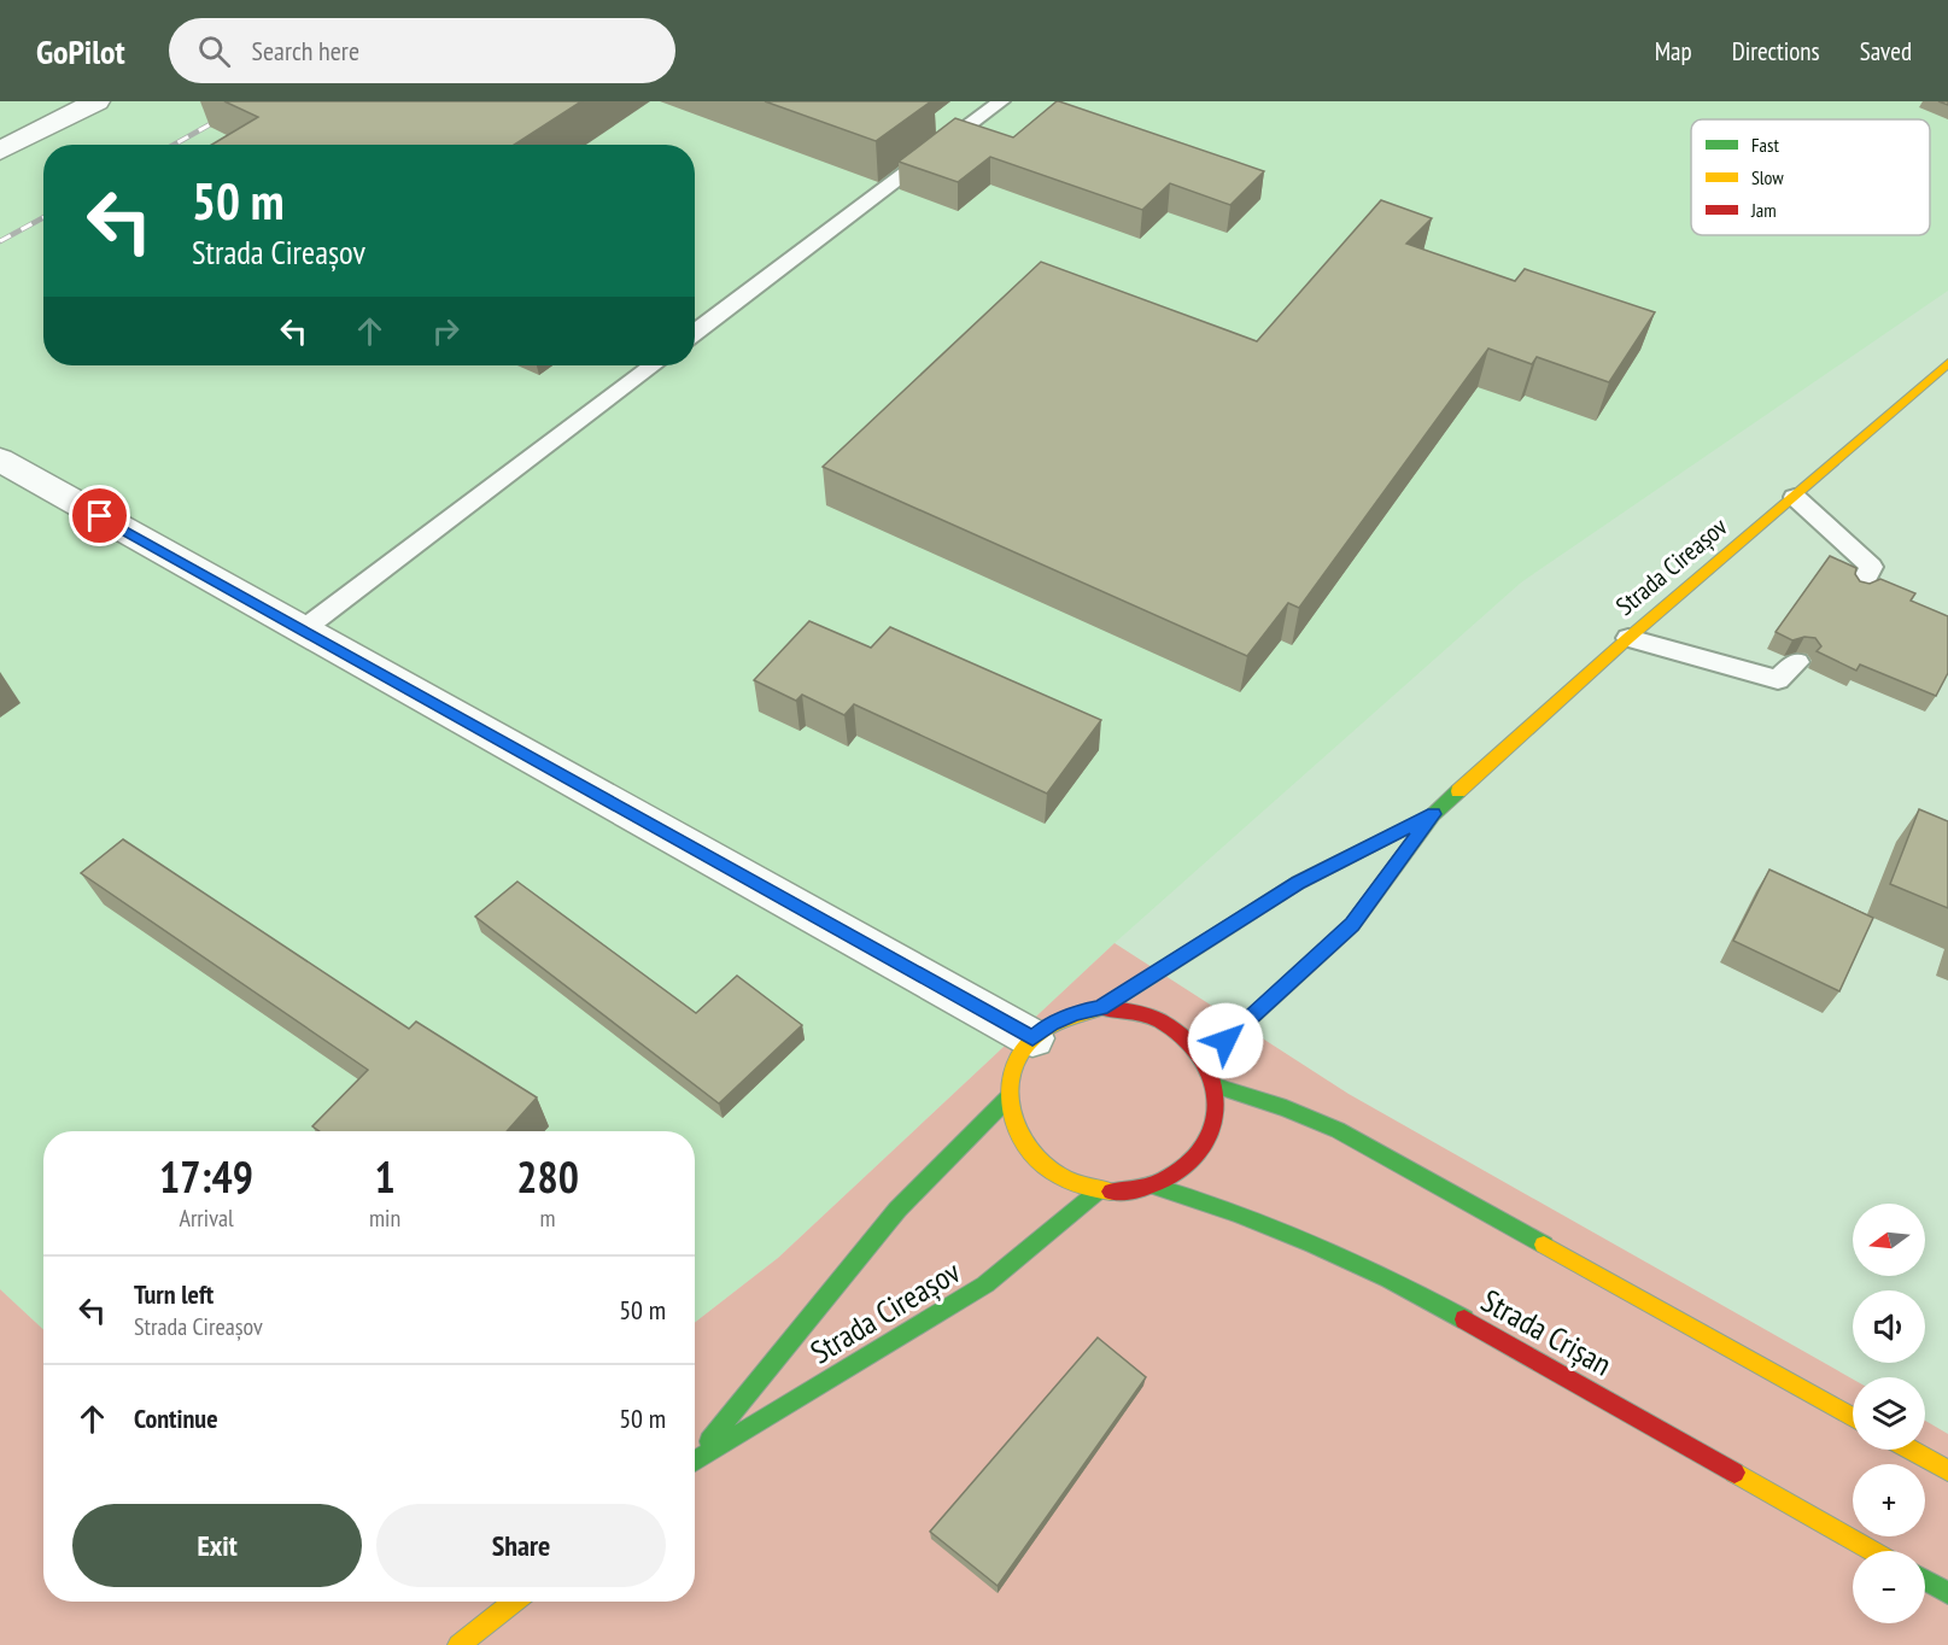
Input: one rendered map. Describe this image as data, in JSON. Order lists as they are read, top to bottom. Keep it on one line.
{"streets":{"main road":["Strada Cireașov","Strada Crișan"]},"crossings":[["Strada Cireașov","Strada Crișan"]],"legend":["Fast","Slow","Jam"],"north":"left","page":{"header":"GoPilot","search":"Search here","nav":["Map","Directions","Saved"],"turn":["50 m","Strada Cireașov"],"eta":["17:49","Arrival","1","min","280","m"],"map_buttons":["+","−"],"list":[{"name":"Turn left","note":"Strada Cireașov","value":"50 m"},{"name":"Continue","value":"50 m"}],"buttons":["Exit","Share"]}}
